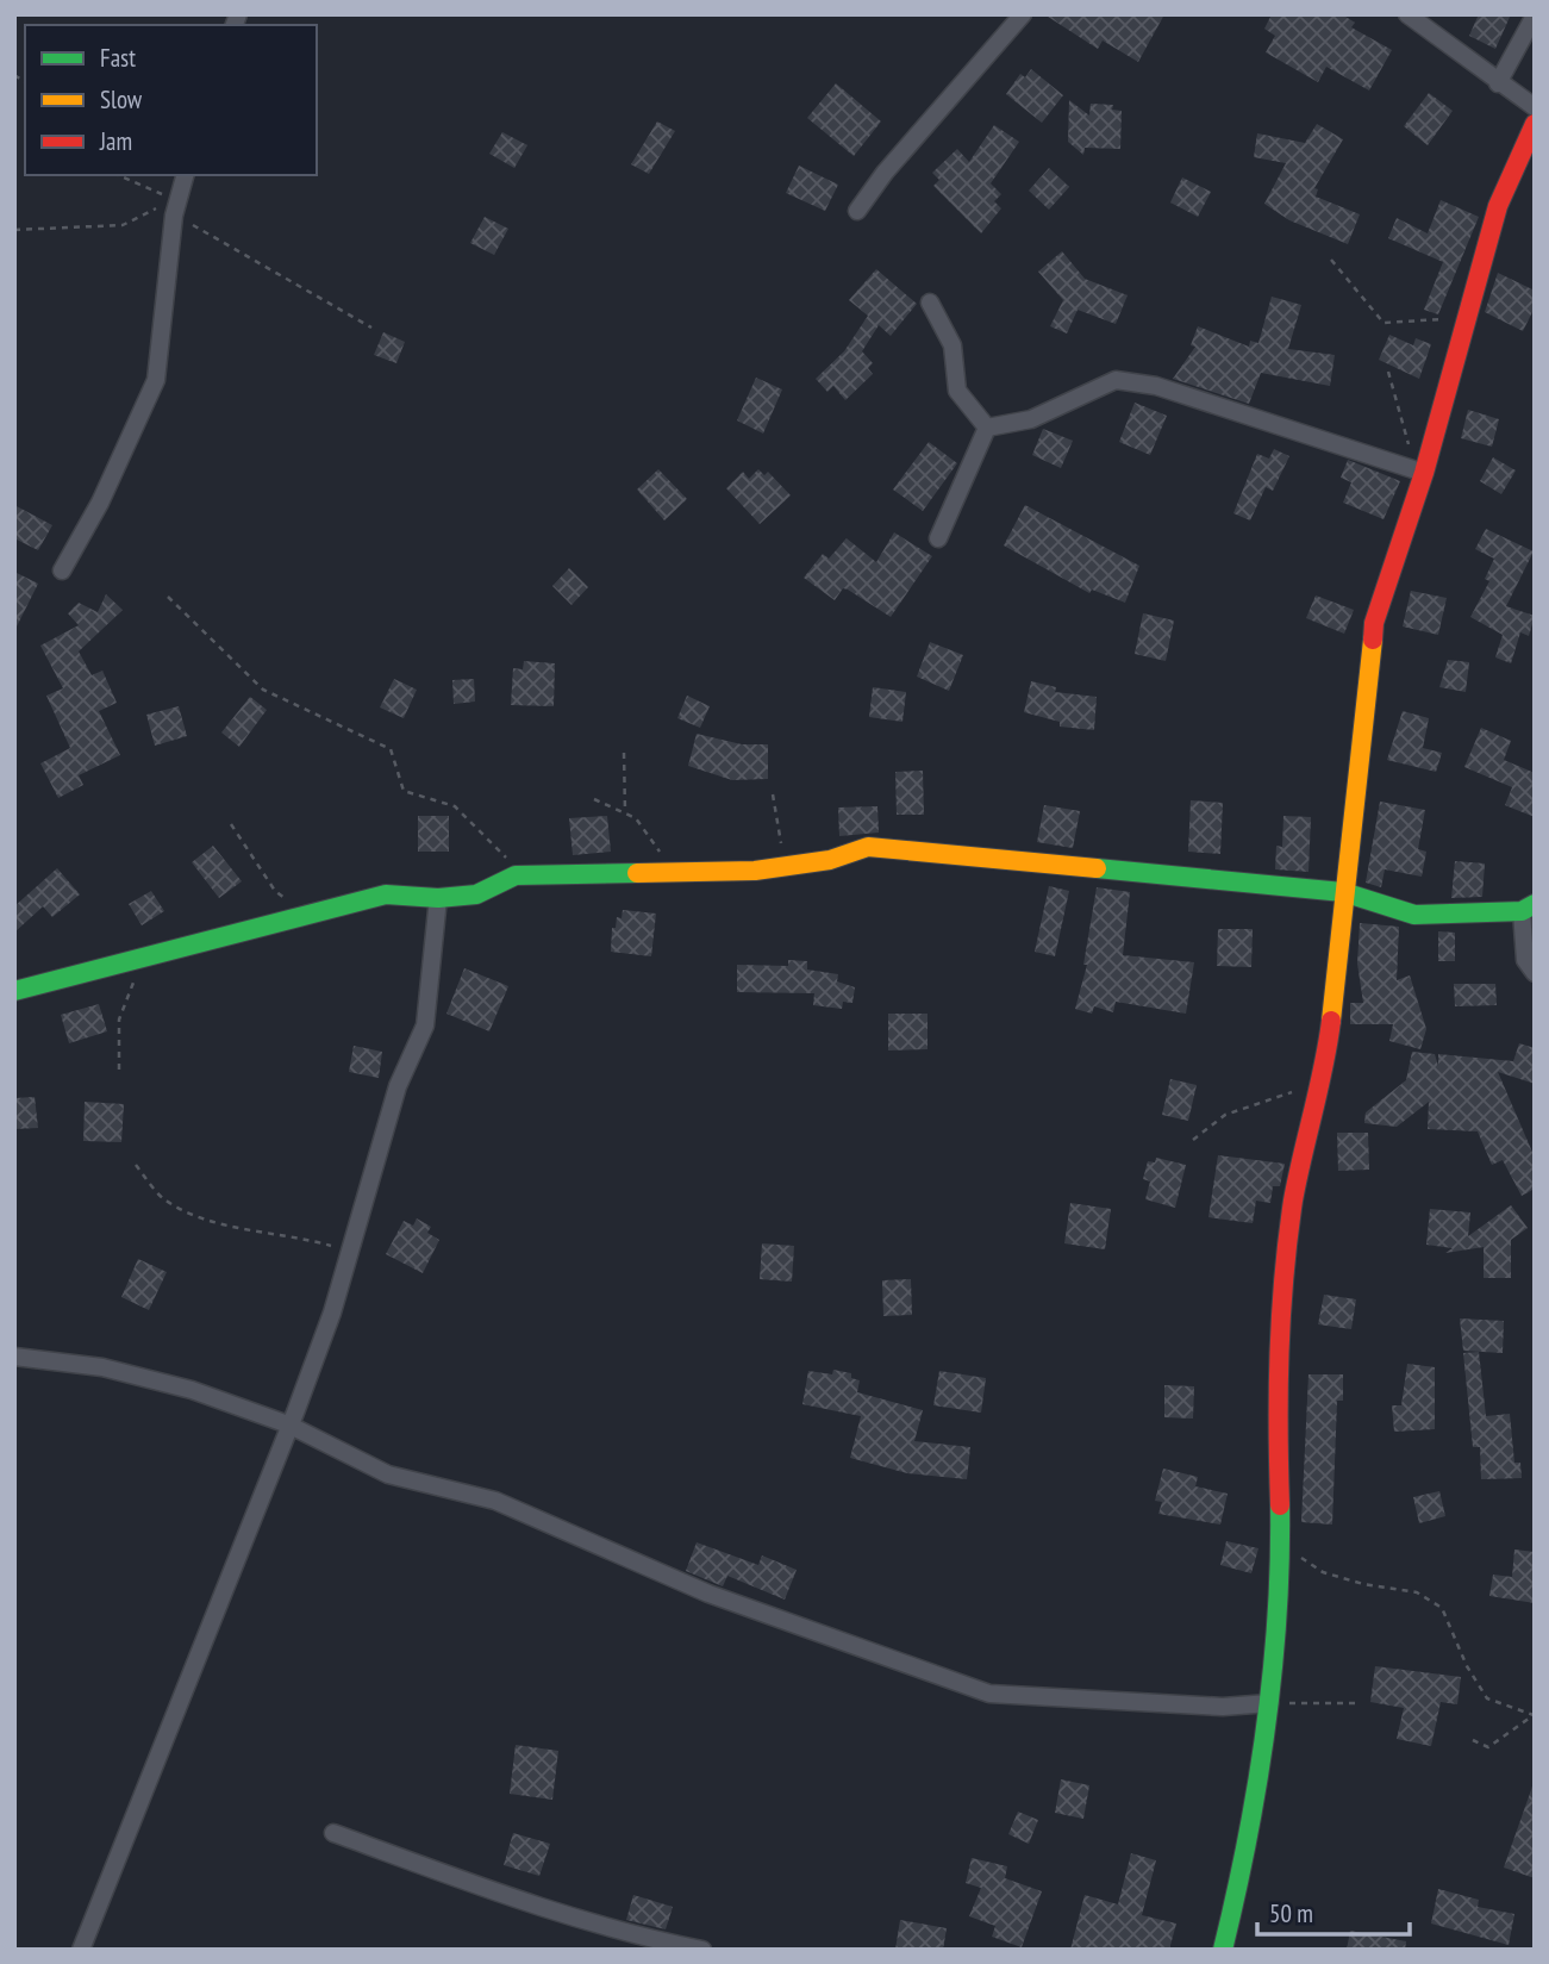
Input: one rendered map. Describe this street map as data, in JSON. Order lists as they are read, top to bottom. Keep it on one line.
{"legend":["Fast","Slow","Jam"],"scale_bar":"50 m"}
